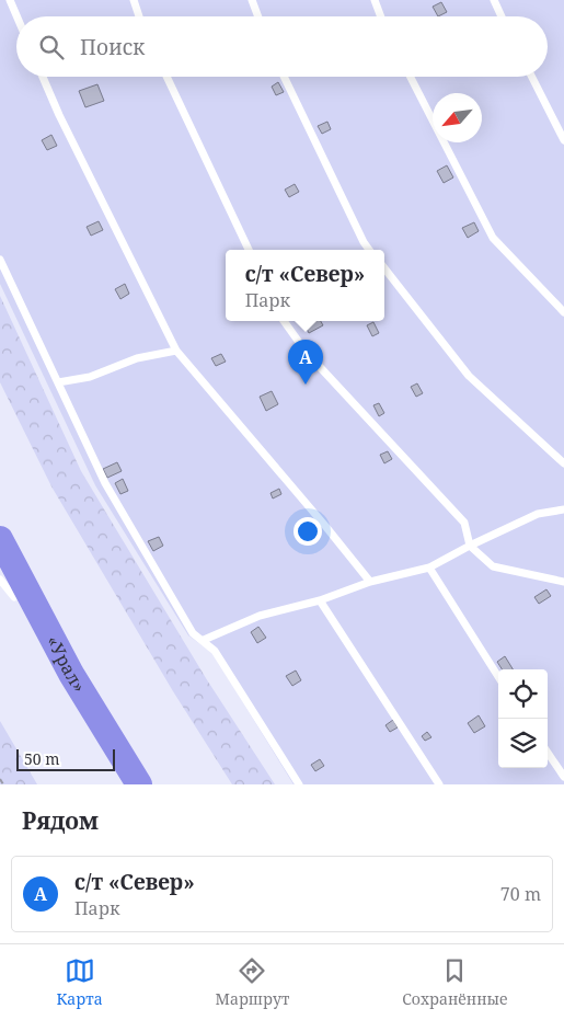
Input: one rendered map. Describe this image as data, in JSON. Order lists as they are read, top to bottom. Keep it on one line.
{"streets":{"highway":["«Урал»"]},"scale_bar":"50 m","north":"bottom left","page":{"search":"Поиск","popup":["с/т «Север»","Парк"],"pins":"A","scale":"50 m","heading":"Рядом","list":[{"mark":"A","name":"с/т «Север»","note":"Парк","value":"70 m"}],"nav":["Карта","Маршрут","Сохранённые"]}}
